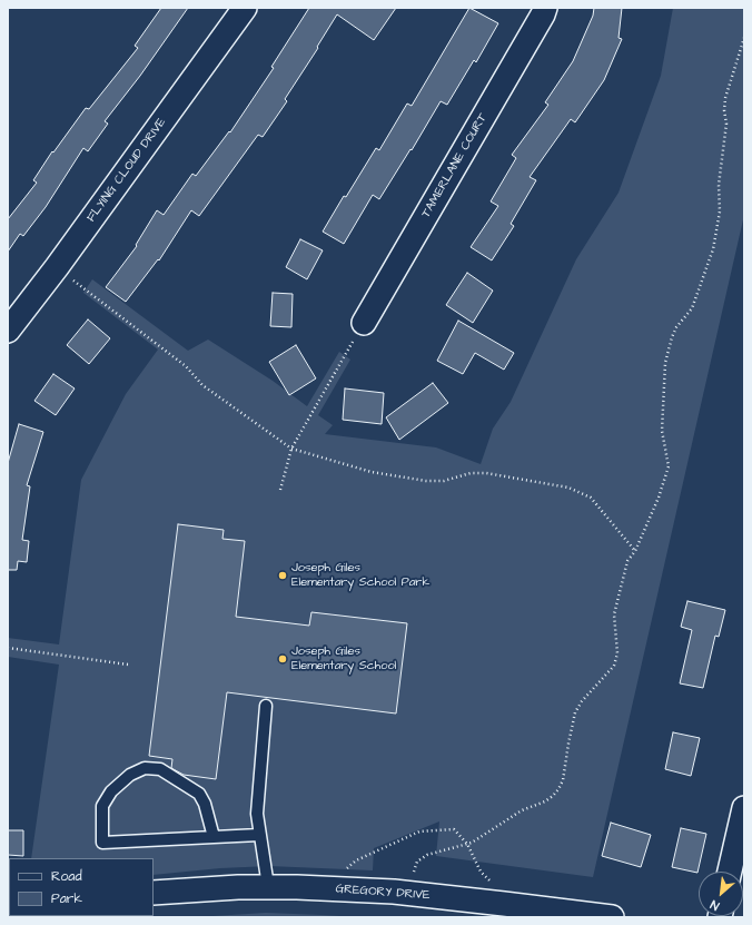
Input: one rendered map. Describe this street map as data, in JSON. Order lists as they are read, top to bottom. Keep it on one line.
{"streets":{"street":["TAMERLANE COURT","FLYING CLOUD DRIVE","GREGORY DRIVE"]},"places":["Joseph Giles Elementary School Park","Joseph Giles Elementary School"],"legend":["Road","Park"],"north":"bottom left"}
